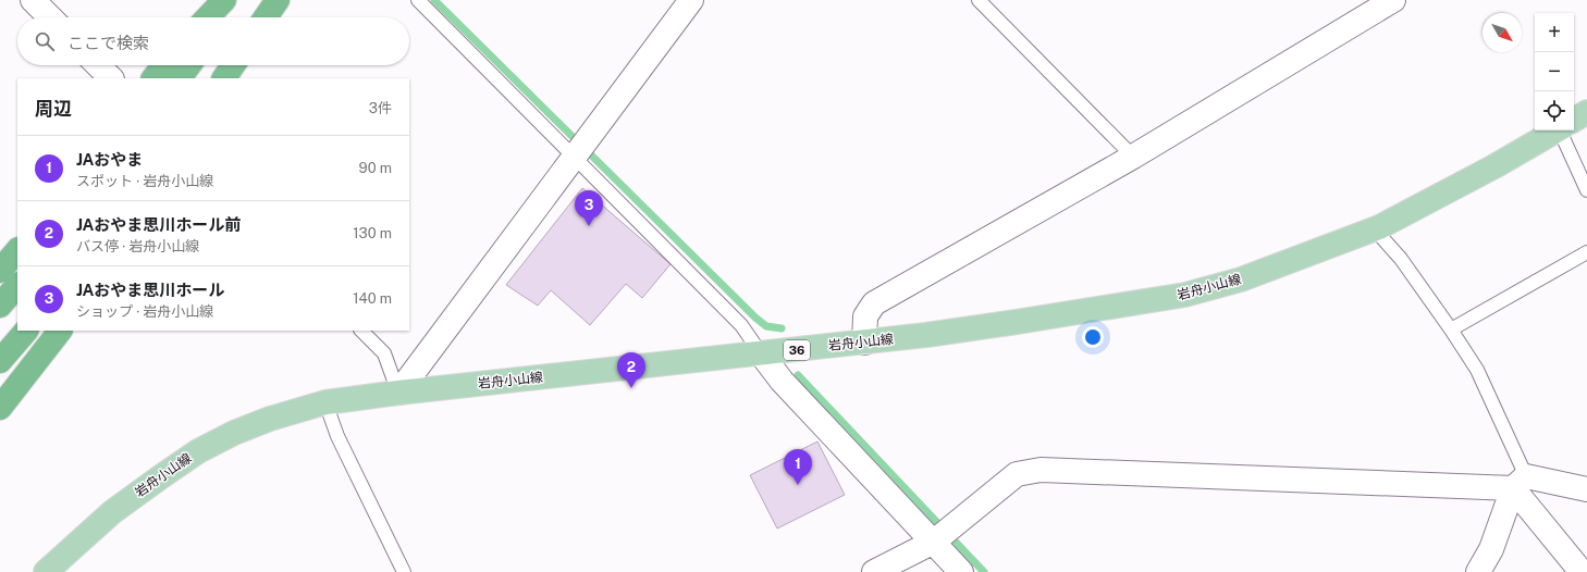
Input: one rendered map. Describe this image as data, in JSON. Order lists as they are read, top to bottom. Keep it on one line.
{"streets":{"main road":["岩舟小山線","36"]},"north":"bottom right","page":{"map_buttons":["+","−"],"search":"ここで検索","heading":["周辺","3件"],"list":[{"mark":"1","name":"JAおやま","note":"スポット · 岩舟小山線","value":"90 m"},{"mark":"2","name":"JAおやま思川ホール前","note":"バス停 · 岩舟小山線","value":"130 m"},{"mark":"3","name":"JAおやま思川ホール","note":"ショップ · 岩舟小山線","value":"140 m"}],"pins":["3","2","1"]}}
